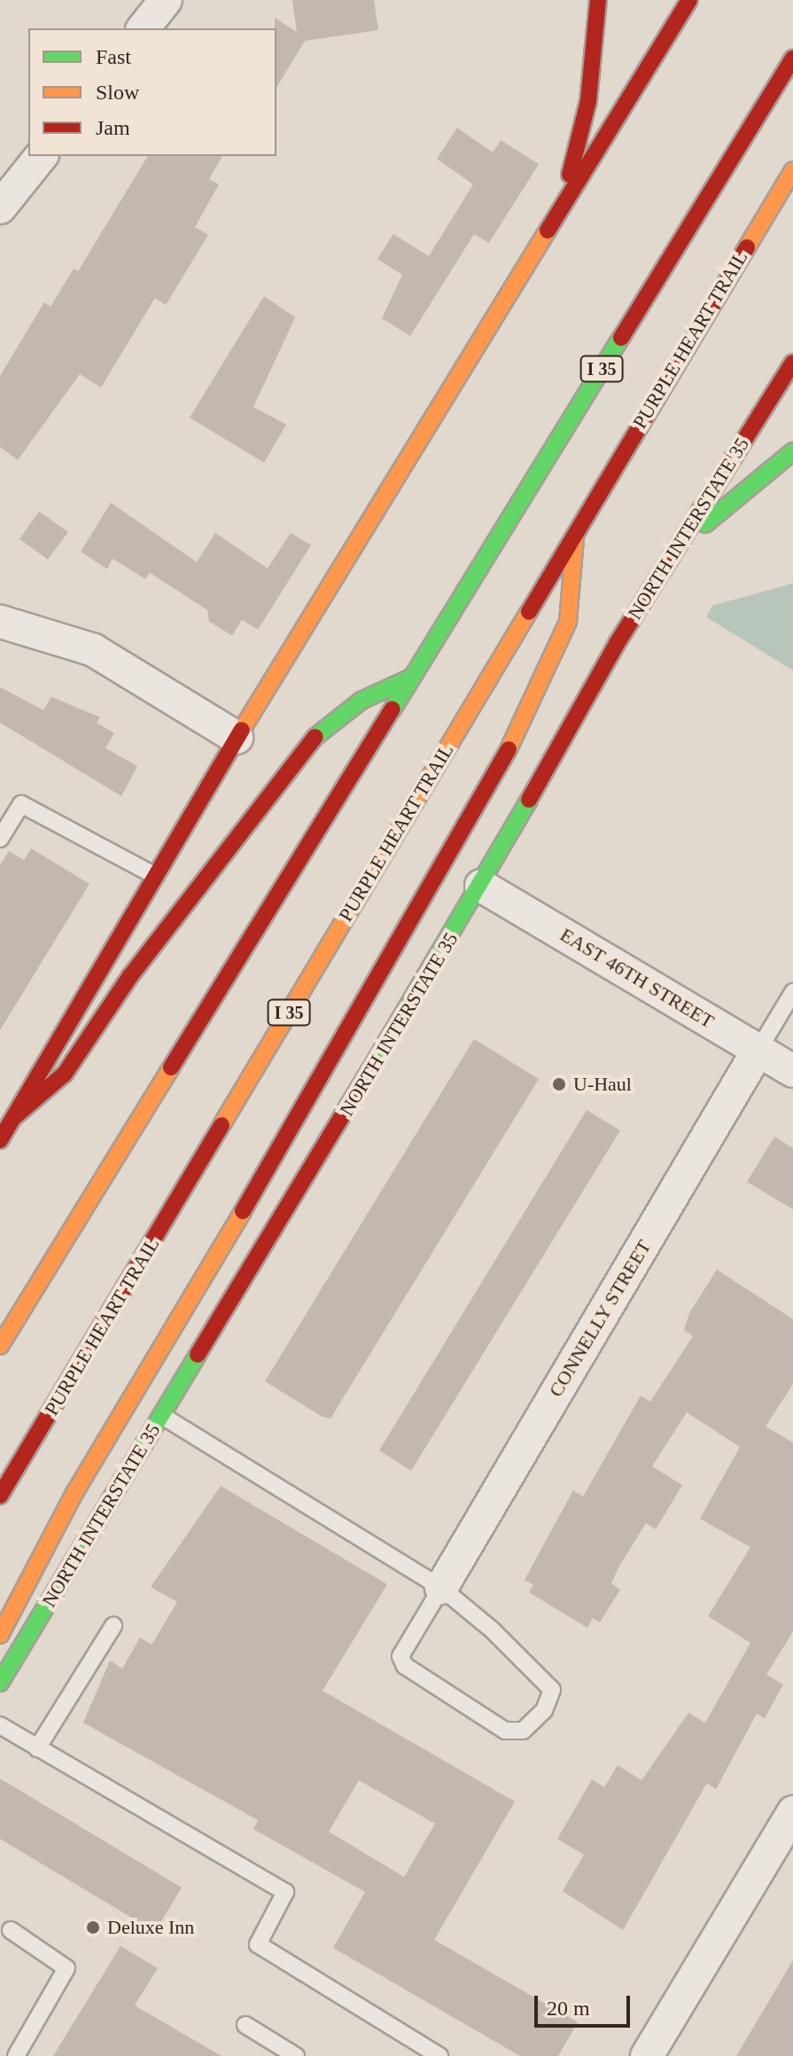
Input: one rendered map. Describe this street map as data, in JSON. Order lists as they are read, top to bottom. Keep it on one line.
{"streets":{"main road":["PURPLE HEART TRAIL","I 35","NORTH INTERSTATE 35"],"street":["EAST 46TH STREET","CONNELLY STREET"]},"crossings":[["NORTH INTERSTATE 35","EAST 46TH STREET"],["EAST 46TH STREET","CONNELLY STREET"]],"places":["U-Haul","Deluxe Inn"],"legend":["Fast","Slow","Jam"],"scale_bar":"20 m"}
